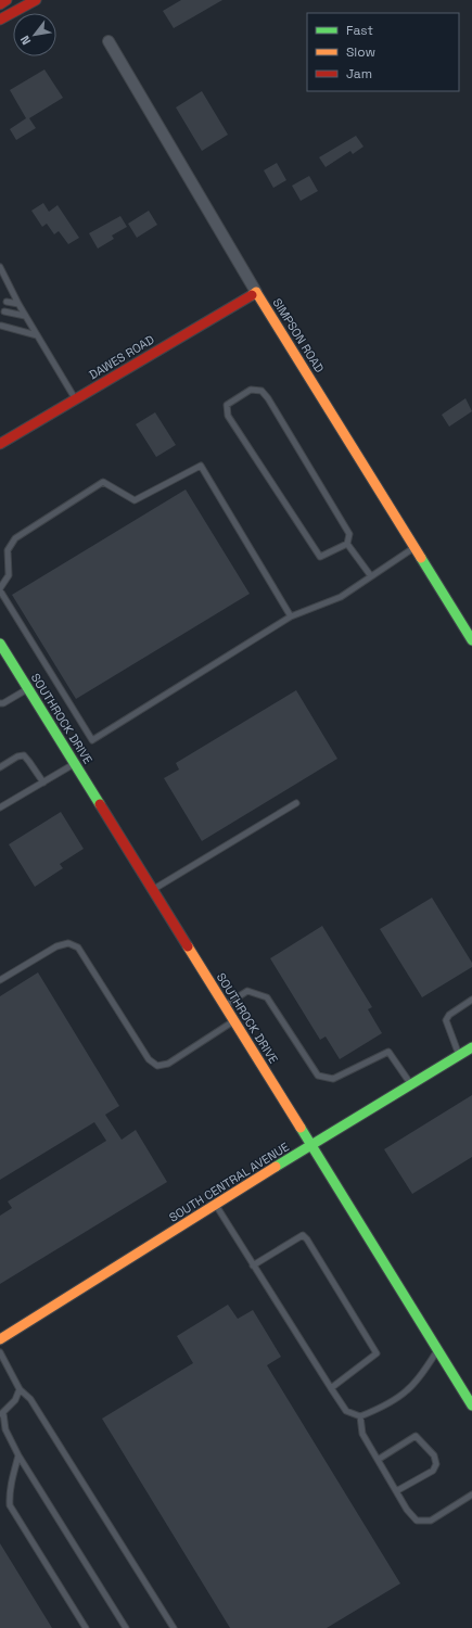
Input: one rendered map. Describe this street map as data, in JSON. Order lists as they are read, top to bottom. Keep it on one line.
{"streets":{"street":["SIMPSON ROAD","DAWES ROAD","SOUTHROCK DRIVE","SOUTH CENTRAL AVENUE"]},"crossings":[["SIMPSON ROAD","DAWES ROAD"],["SOUTHROCK DRIVE","SOUTH CENTRAL AVENUE"]],"legend":["Fast","Slow","Jam"],"north":"bottom left"}
